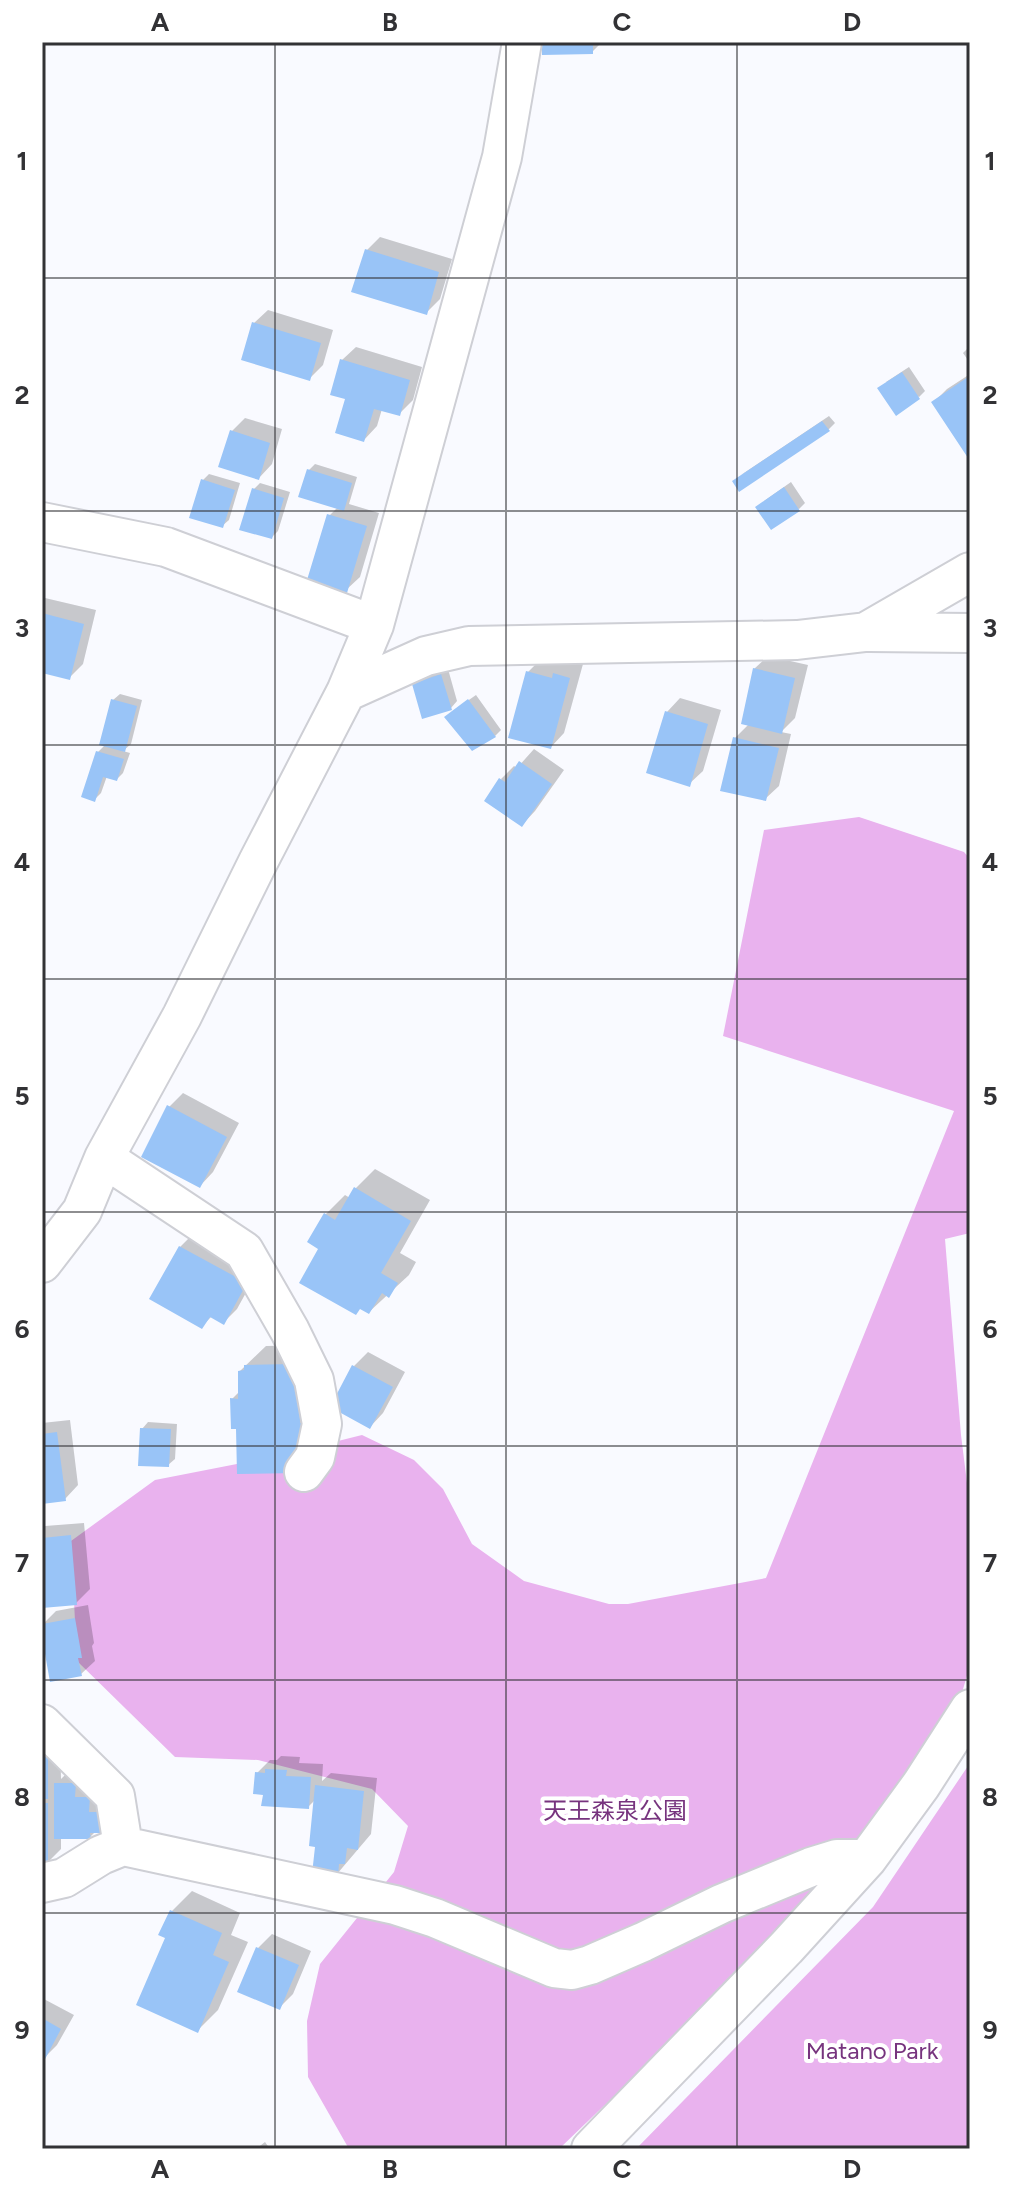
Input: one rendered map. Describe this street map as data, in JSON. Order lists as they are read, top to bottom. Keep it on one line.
{"parks":["天王森泉公園","Matano Park"],"grid":{"columns":["A","B","C","D"],"rows":["1","2","3","4","5","6","7","8","9"]}}
